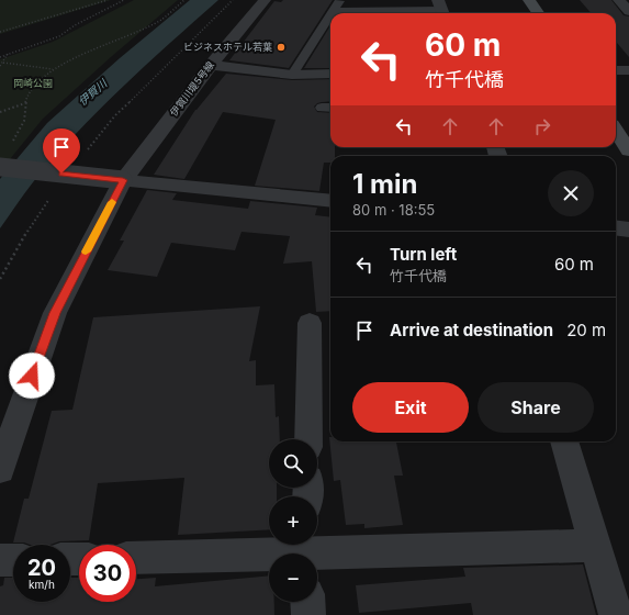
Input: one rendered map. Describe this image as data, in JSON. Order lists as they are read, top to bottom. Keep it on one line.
{"streets":{"street":["伊賀川堤5号線"]},"water":["伊賀川"],"parks":["岡崎公園"],"places":["ビジネスホテル若葉"],"page":{"turn":["60 m","竹千代橋"],"heading":["1 min","80 m · 18:55"],"list":[{"name":"Turn left","note":"竹千代橋","value":"60 m"},{"name":"Arrive at destination","value":"20 m"}],"buttons":["Exit","Share"],"map_buttons":["+","−"],"speed":"20 km/h","limit":"30"}}
